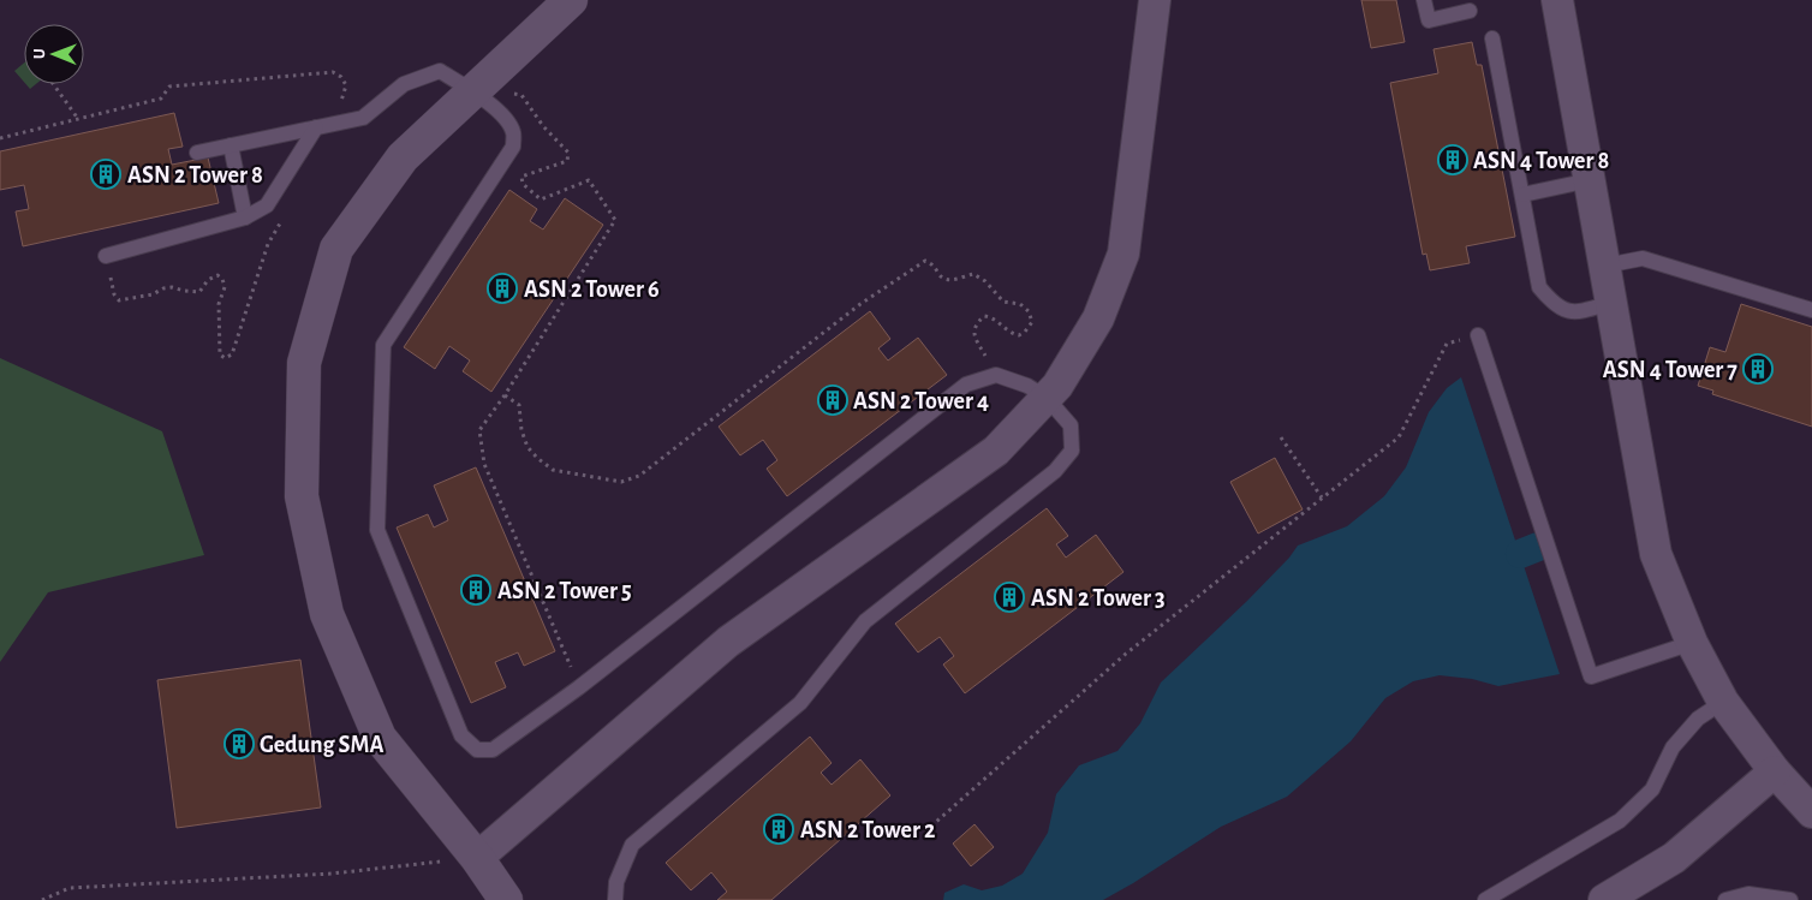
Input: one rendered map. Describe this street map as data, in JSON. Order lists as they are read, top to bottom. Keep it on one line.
{"places":{"building":["ASN 4 Tower 8","ASN 2 Tower 8","ASN 2 Tower 6","ASN 4 Tower 7","ASN 2 Tower 4","ASN 2 Tower 5","ASN 2 Tower 3","Gedung SMA","ASN 2 Tower 2"]},"north":"left"}
